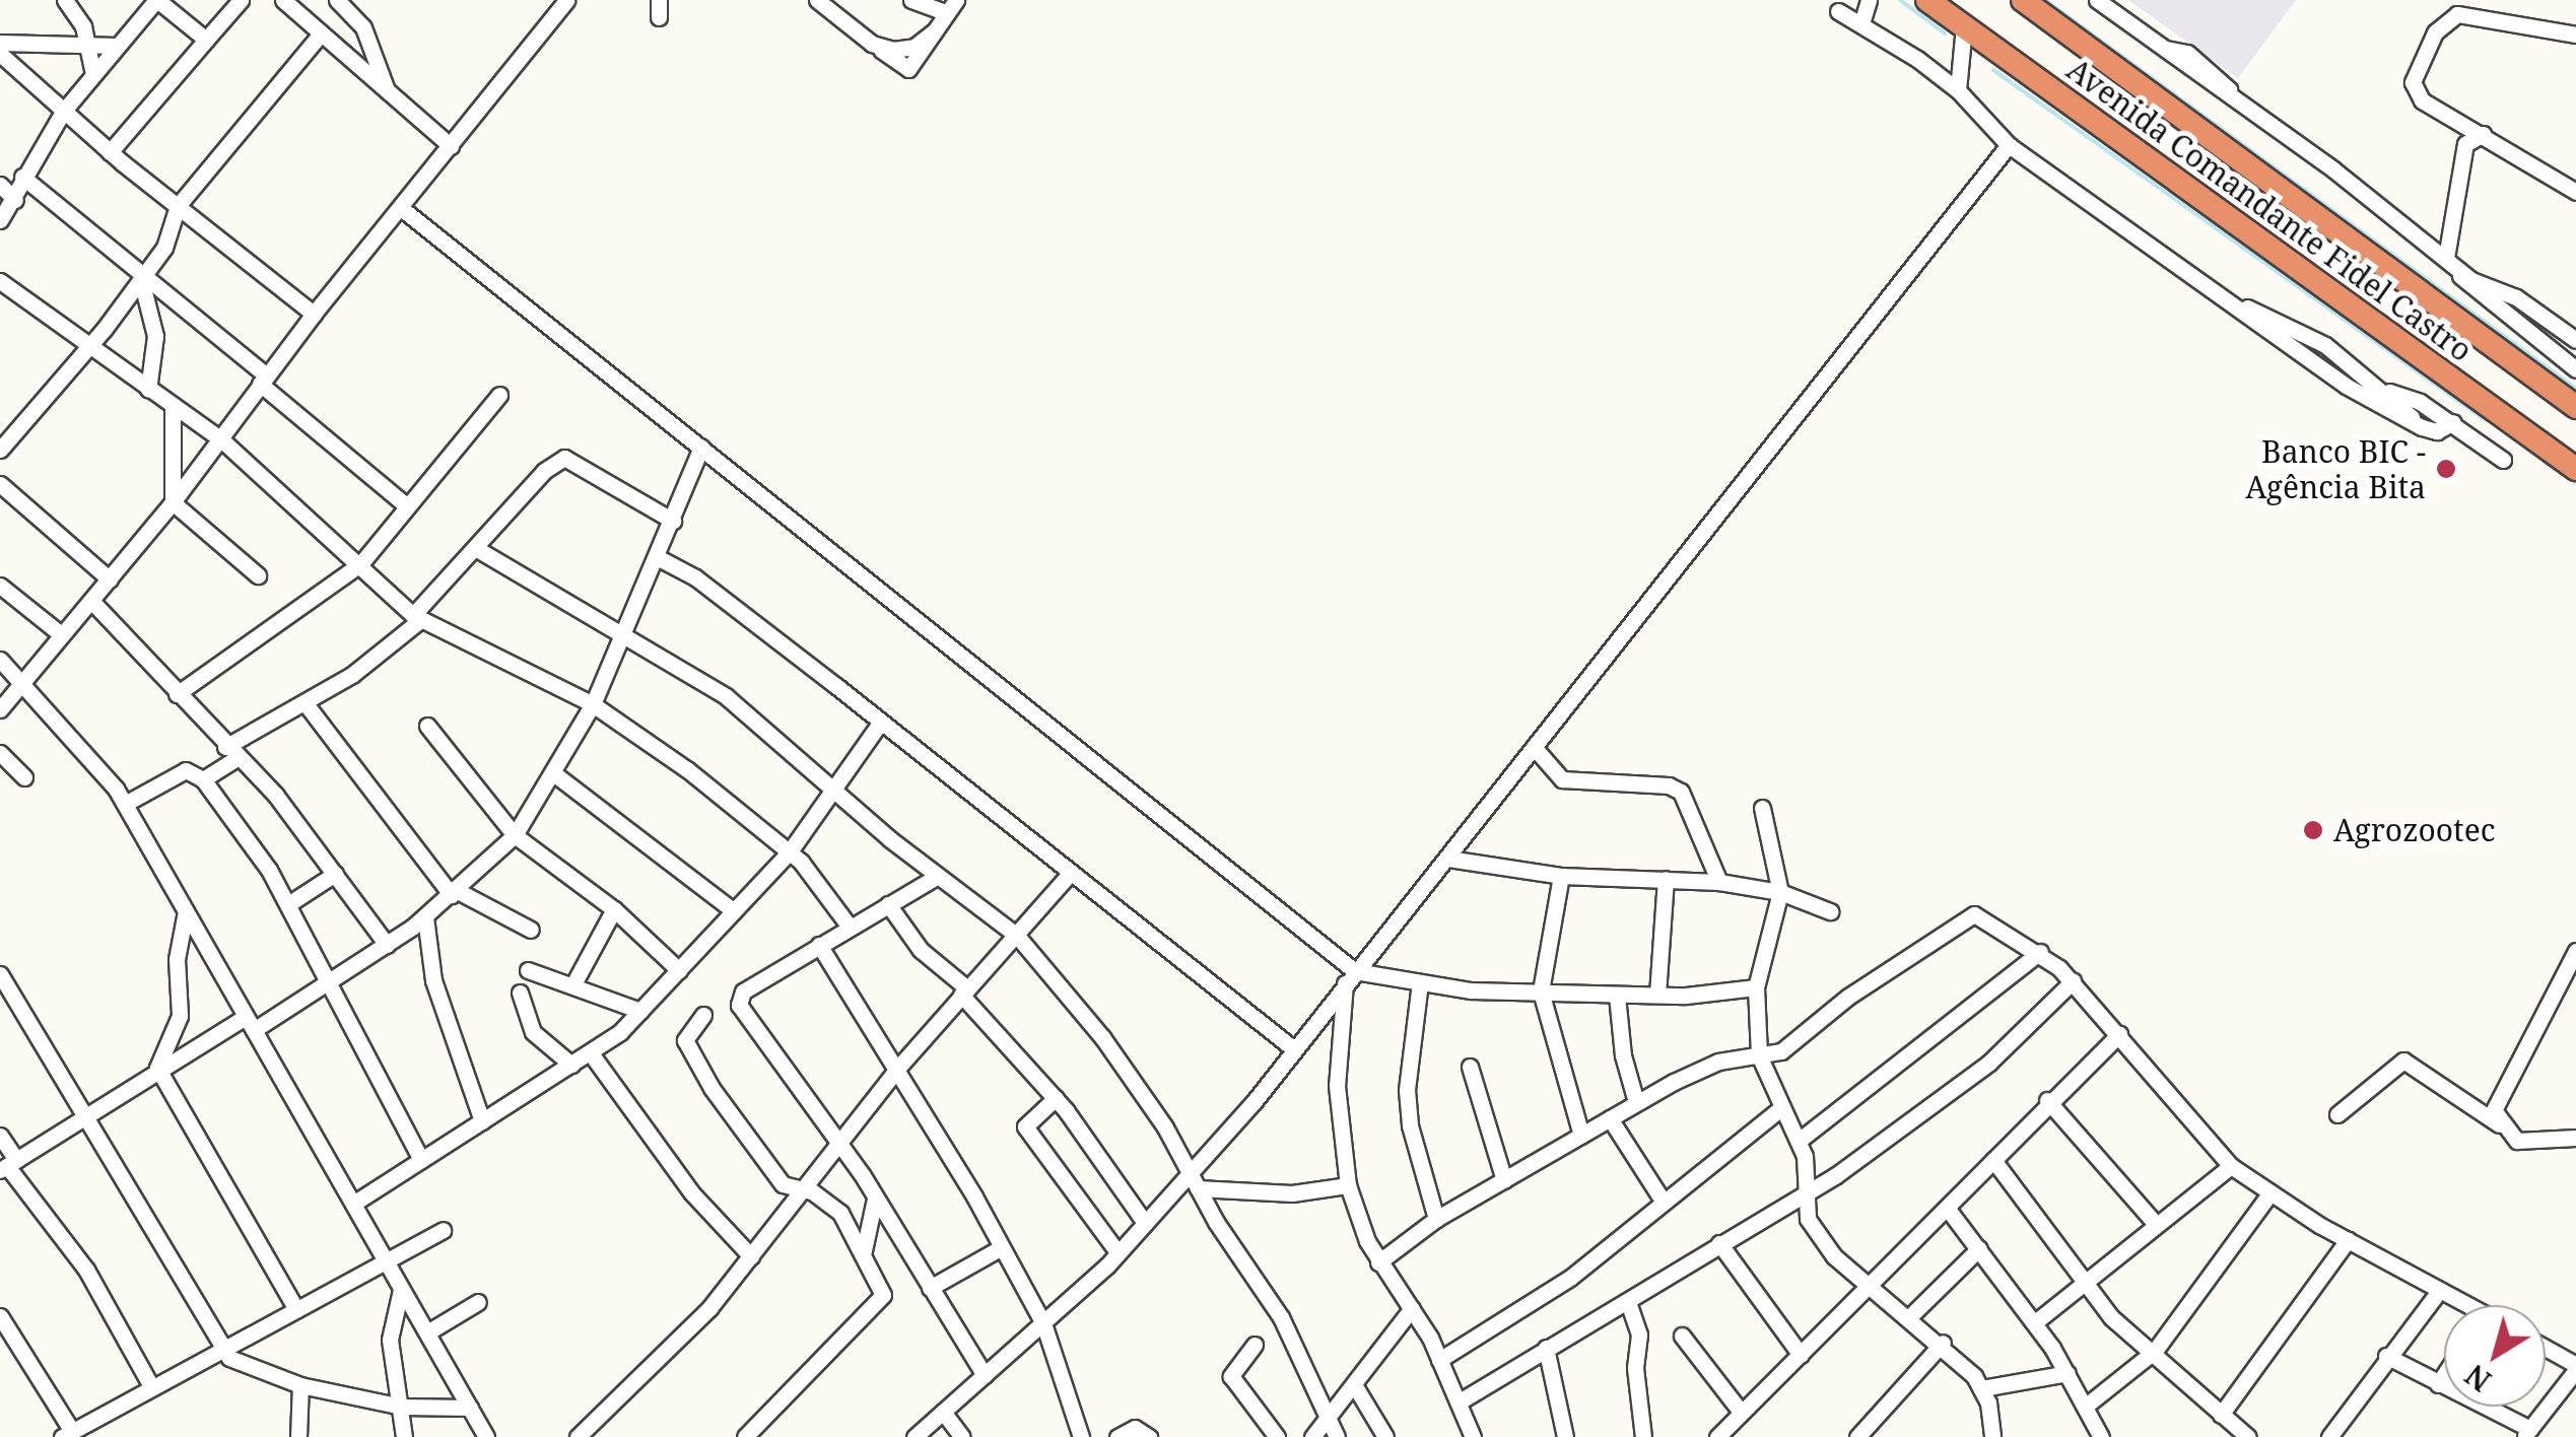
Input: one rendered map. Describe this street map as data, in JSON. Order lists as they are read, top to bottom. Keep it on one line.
{"streets":{"highway":["Avenida Comandante Fidel Castro"]},"places":["Banco BIC - Agência Bita","Agrozootec"],"north":"bottom left"}
